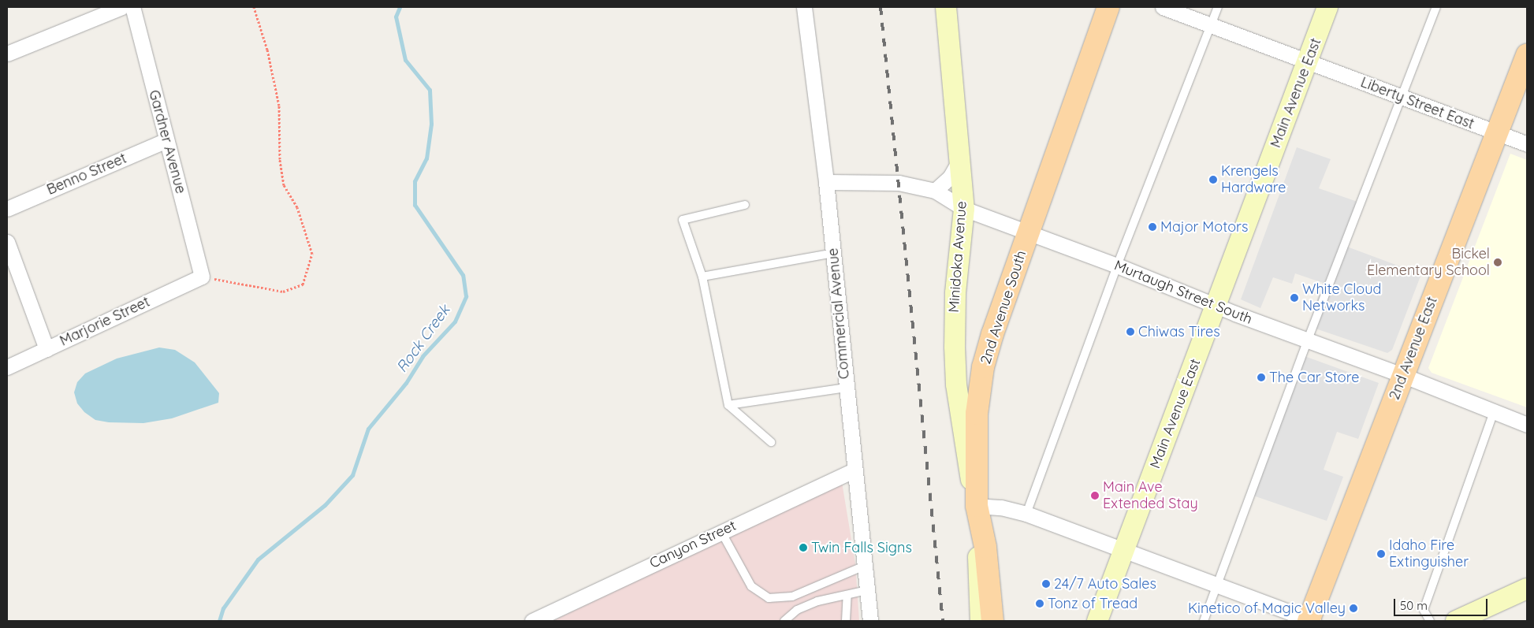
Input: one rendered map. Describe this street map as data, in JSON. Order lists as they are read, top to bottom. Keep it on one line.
{"streets":{"main road":["2nd Avenue South","2nd Avenue East"],"street":["Main Avenue East","Liberty Street East","Gardner Avenue","Benno Street","Minidoka Avenue","Murtaugh Street South","Commercial Avenue","Marjorie Street","Canyon Street"]},"crossings":[["Main Avenue East","Liberty Street East"],["Main Avenue East","Murtaugh Street South"],["Liberty Street East","2nd Avenue East"],["Gardner Avenue","Benno Street"],["Gardner Avenue","Marjorie Street"],["Minidoka Avenue","Murtaugh Street South"],["Minidoka Avenue","2nd Avenue South"],["Murtaugh Street South","2nd Avenue South"],["Murtaugh Street South","2nd Avenue East"],["Commercial Avenue","Canyon Street"]],"water":["Rock Creek"],"places":["Krengels Hardware","Major Motors","Bickel Elementary School","White Cloud Networks","Chiwas Tires","The Car Store","Main Ave Extended Stay","Twin Falls Signs","Idaho Fire Extinguisher","24/7 Auto Sales","Tonz of Tread","Kinetico of Magic Valley"],"scale_bar":"50 m"}
